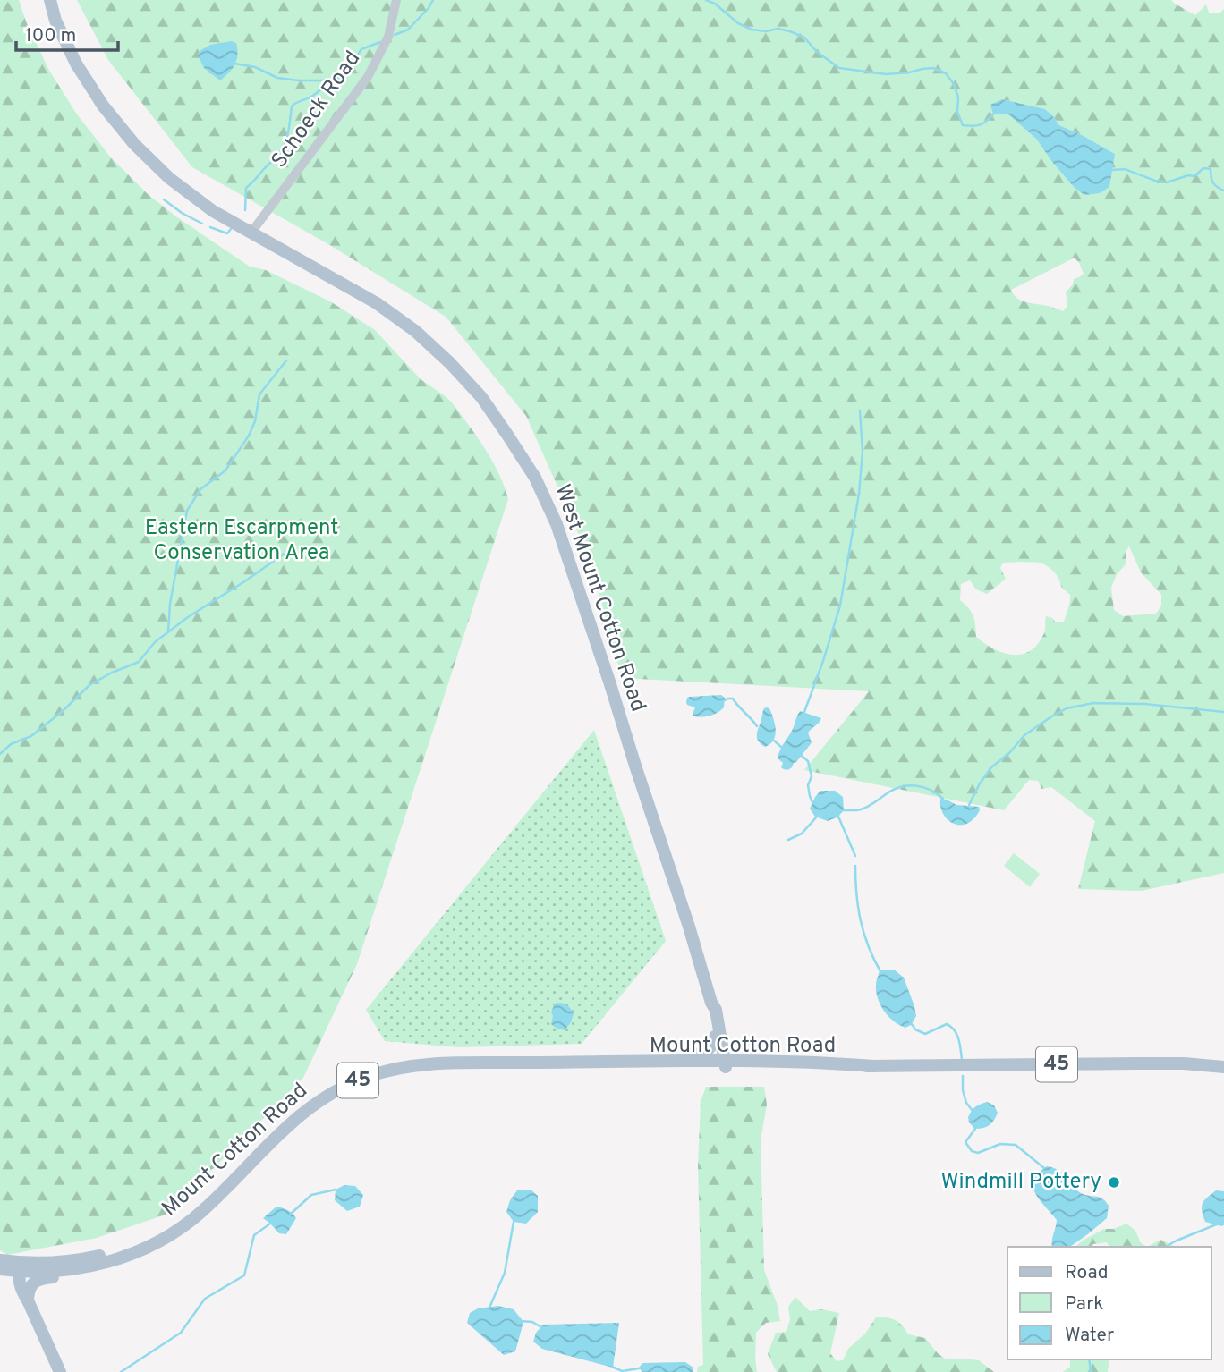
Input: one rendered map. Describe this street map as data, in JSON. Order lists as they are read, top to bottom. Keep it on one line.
{"streets":{"main road":["West Mount Cotton Road","Mount Cotton Road","45"],"street":["Schoeck Road"]},"crossings":[["Schoeck Road","West Mount Cotton Road"]],"parks":["Eastern Escarpment Conservation Area"],"places":["Windmill Pottery"],"legend":["Road","Park","Water"],"scale_bar":"100 m"}
